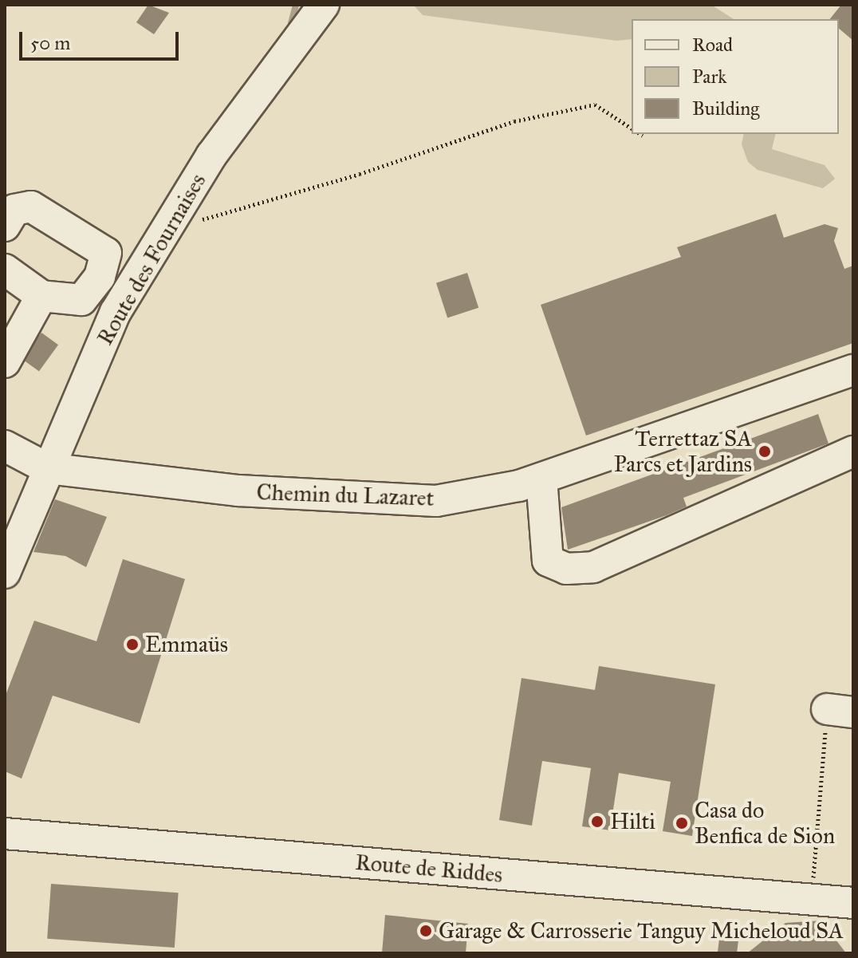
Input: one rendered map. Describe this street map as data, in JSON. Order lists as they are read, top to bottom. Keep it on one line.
{"streets":{"street":["Route des Fournaises","Chemin du Lazaret","Route de Riddes"]},"crossings":[["Route des Fournaises","Chemin du Lazaret"]],"places":["Terrettaz SA Parcs et Jardins","Emmaüs","Hilti","Casa do Benfica de Sion","Garage & Carrosserie Tanguy Micheloud SA"],"legend":["Road","Park","Building"],"scale_bar":"50 m"}
